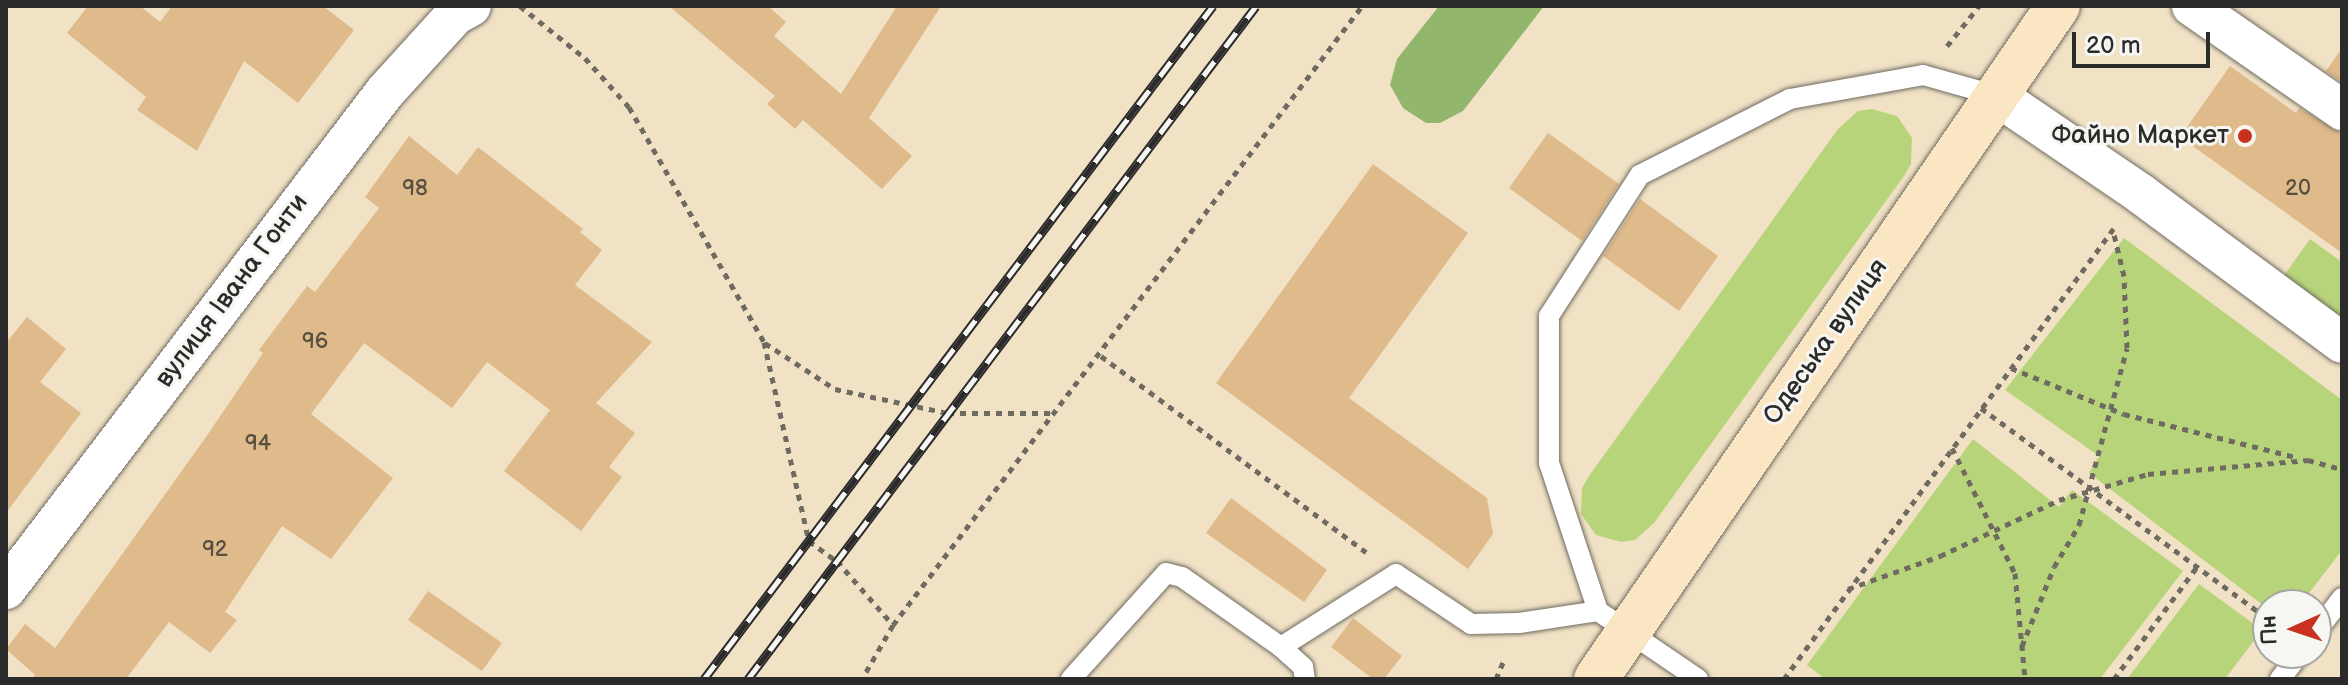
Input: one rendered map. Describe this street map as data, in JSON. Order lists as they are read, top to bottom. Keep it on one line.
{"streets":{"main road":["Одеська вулиця"],"street":["вулиця Івана Гонти"]},"places":["Файно Маркет"],"house_numbers":["98","20","96","94","92"],"scale_bar":"20 m","north":"left"}
